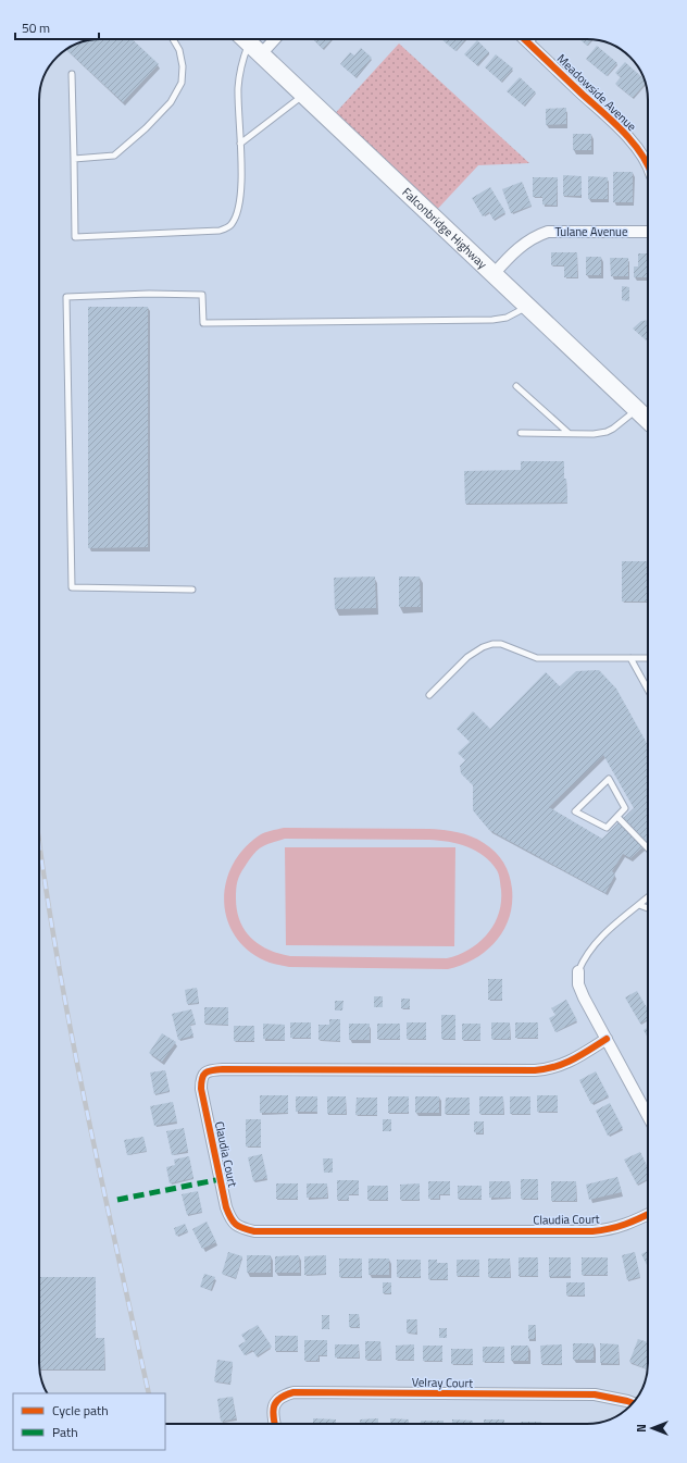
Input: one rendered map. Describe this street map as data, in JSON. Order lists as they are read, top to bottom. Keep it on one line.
{"streets":{"main road":["Falconbridge Highway"],"street":["Meadowside Avenue","Tulane Avenue","Claudia Court","Velray Court"]},"crossings":[["Falconbridge Highway","Tulane Avenue"]],"legend":["Cycle path","Path"],"scale_bar":"50 m","north":"left"}
